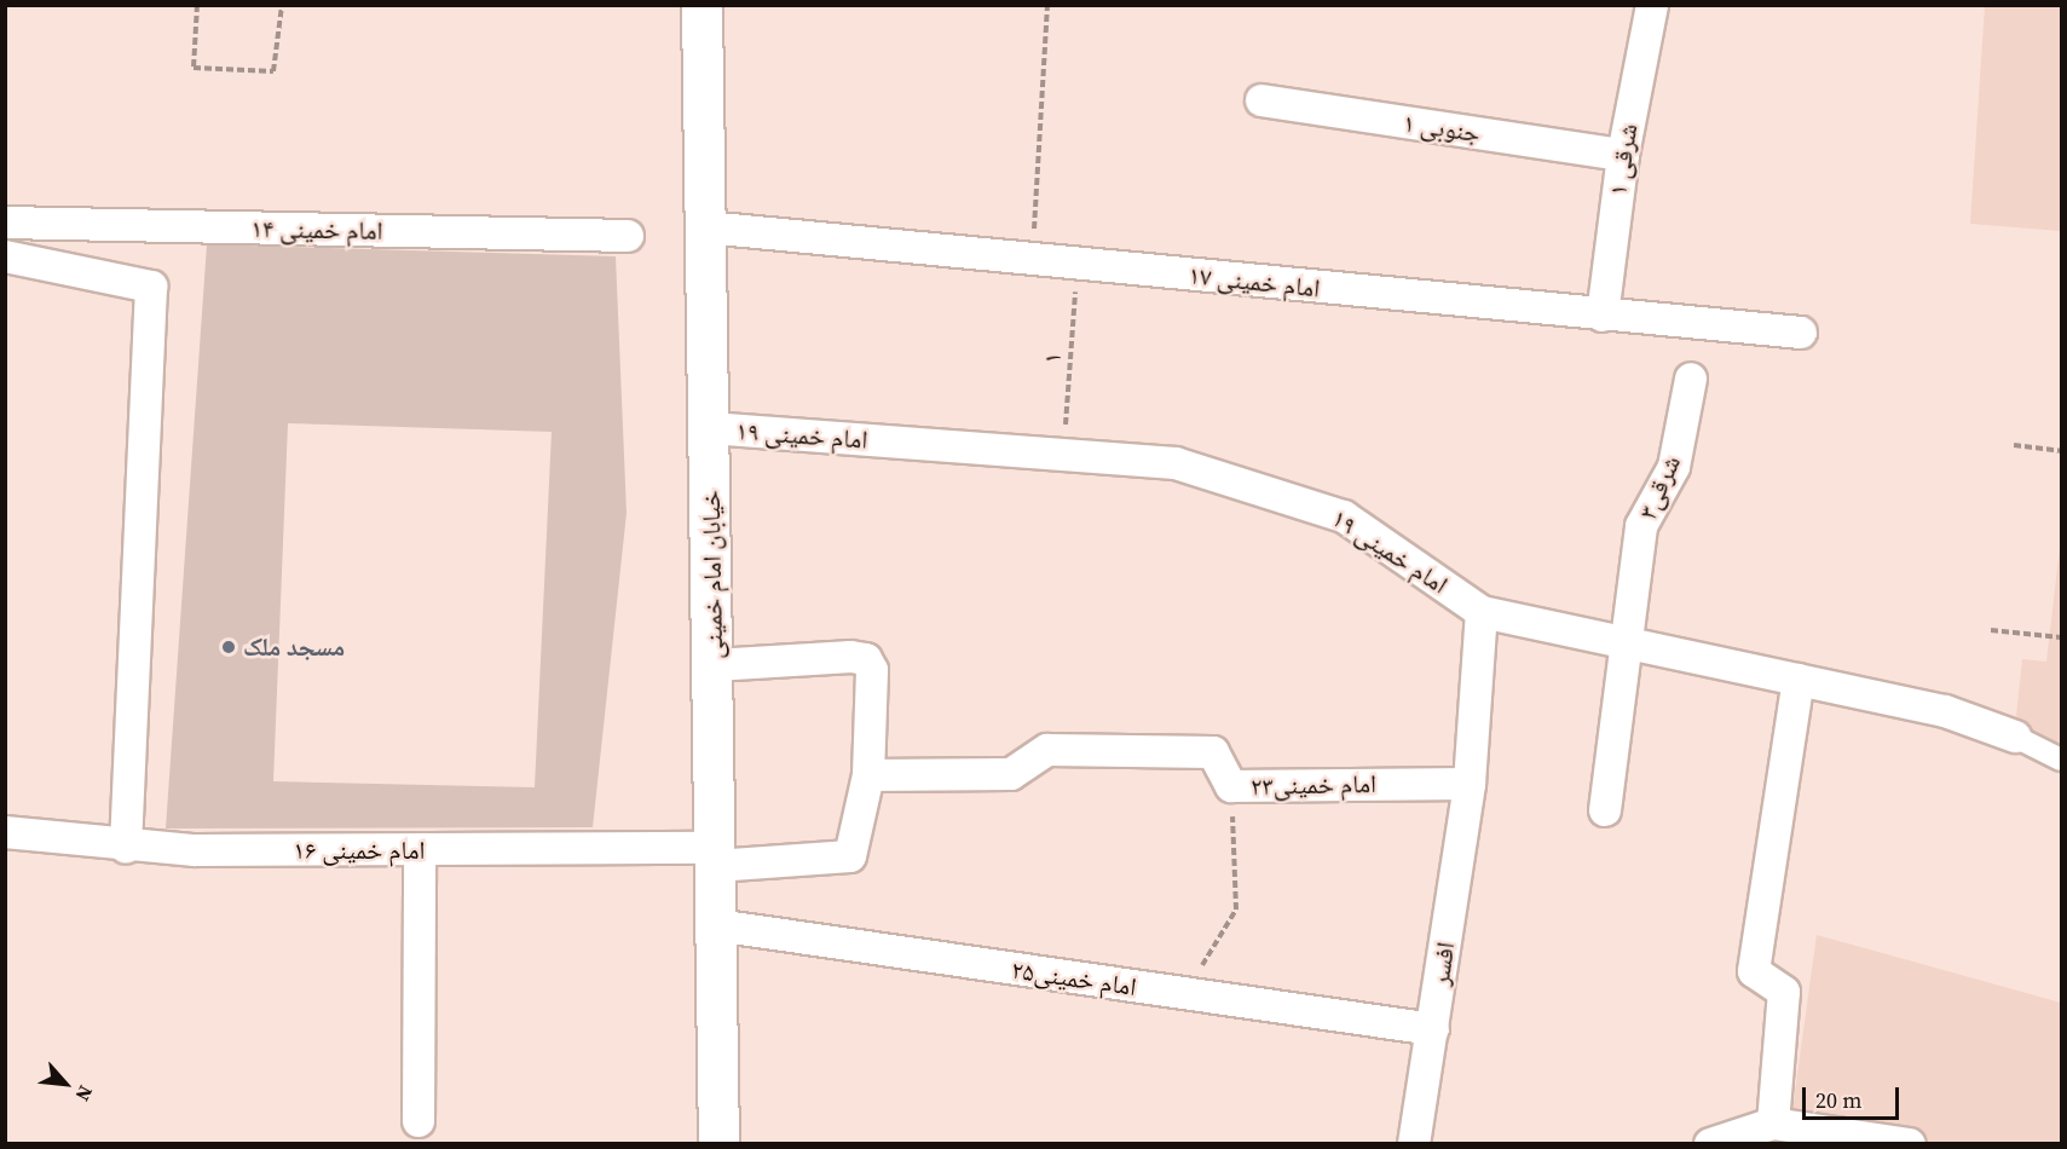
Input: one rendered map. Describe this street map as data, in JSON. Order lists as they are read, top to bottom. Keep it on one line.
{"streets":{"main road":["خیابان امام خمینی"],"street":["۱ جنوبی","۱ شرقی","امام خمینی ۱۴","امام خمینی ۱۷","امام خمینی ۱۹","شرقی۳","امام خمینی۲۳","امام خمینی ۱۶","افسر","امام خمینی۲۵"],"path":["۱"]},"crossings":[["۱ جنوبی","۱ شرقی"],["۱ شرقی","امام خمینی ۱۷"],["امام خمینی ۱۷","۱"],["امام خمینی ۱۷","خیابان امام خمینی"],["۱","امام خمینی ۱۹"],["امام خمینی ۱۹","شرقی۳"],["امام خمینی ۱۹","خیابان امام خمینی"],["امام خمینی ۱۹","افسر"],["خیابان امام خمینی","امام خمینی ۱۶"],["خیابان امام خمینی","امام خمینی۲۵"],["امام خمینی۲۳","امام خمینی ۱۶"],["امام خمینی۲۳","افسر"],["افسر","امام خمینی۲۵"]],"places":["مسجد ملک"],"scale_bar":"20 m","north":"bottom right"}
